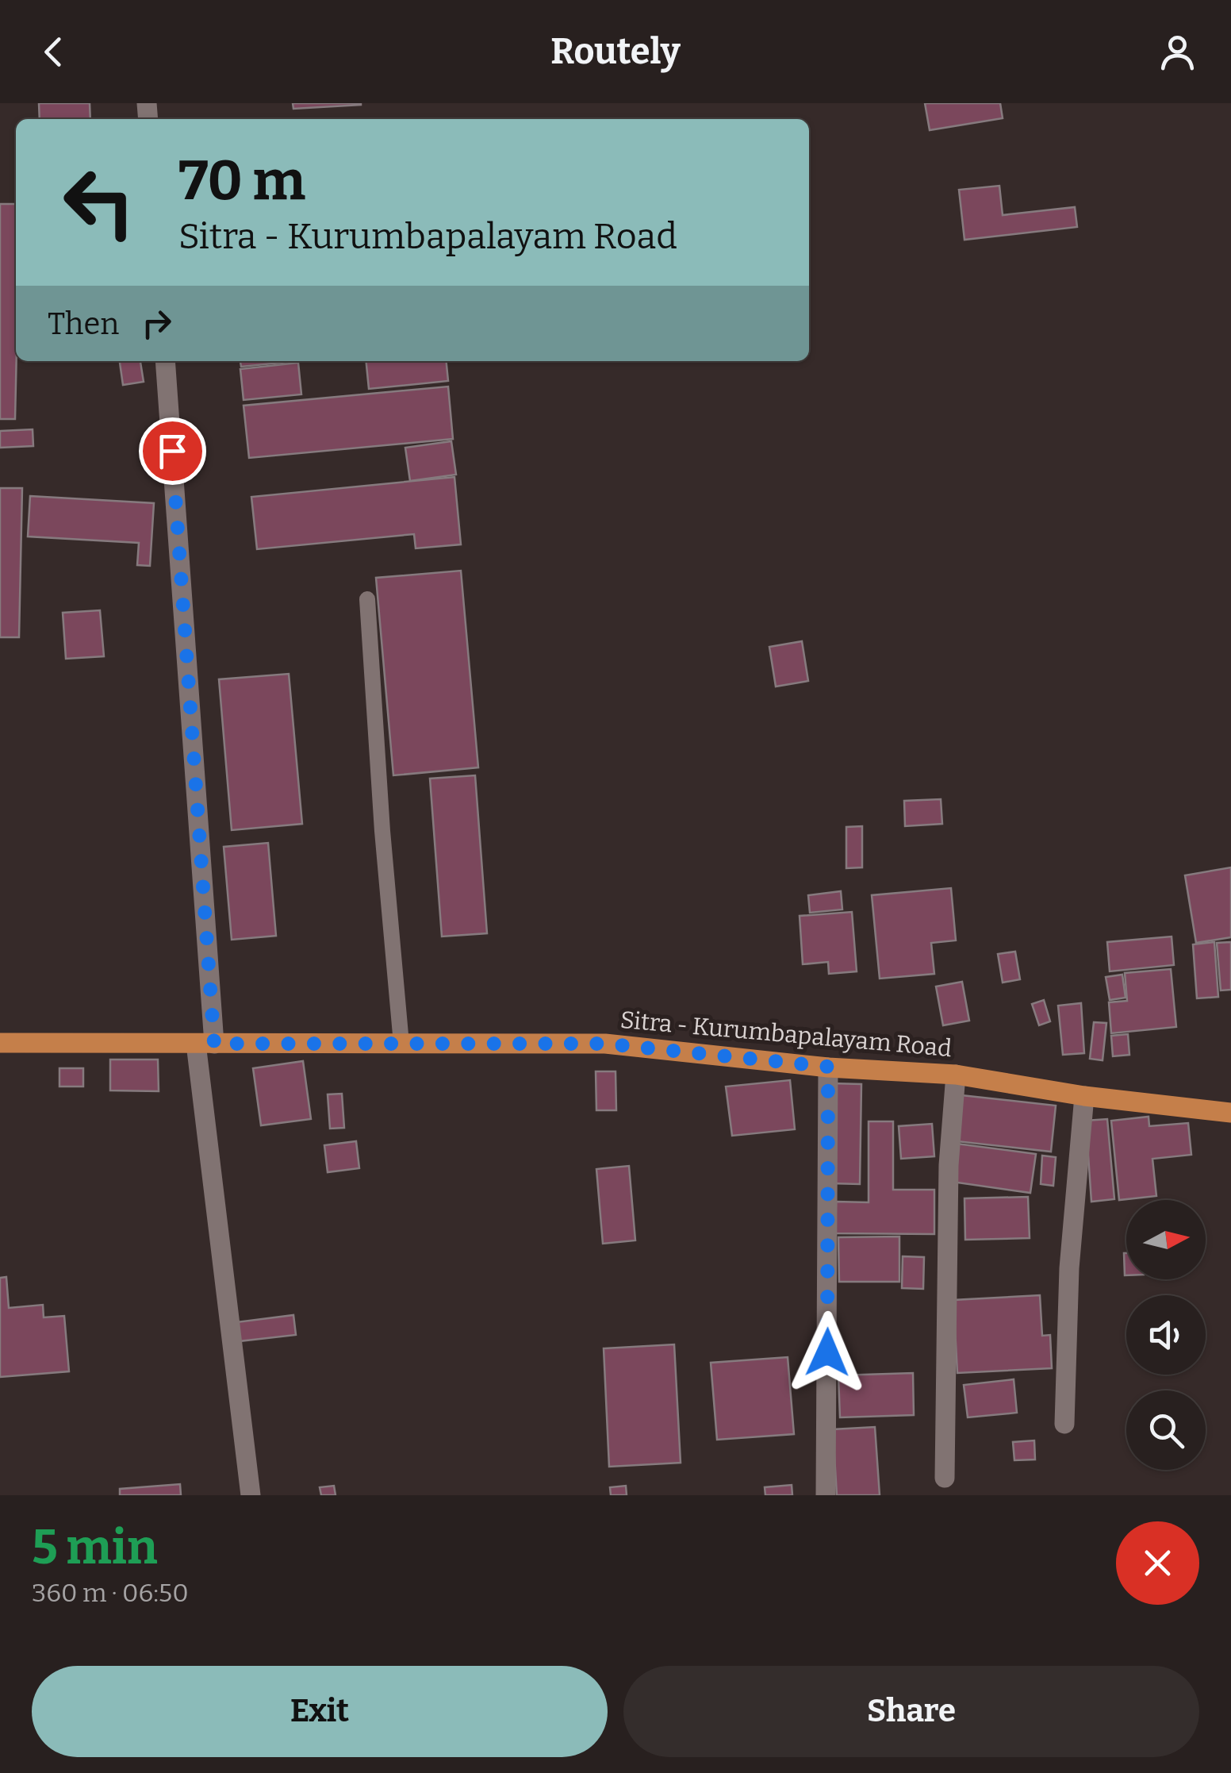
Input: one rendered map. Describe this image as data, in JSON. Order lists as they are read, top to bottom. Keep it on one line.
{"streets":{"main road":["Sitra - Kurumbapalayam Road"]},"north":"right","page":{"header":"Routely","turn":["70 m","Sitra - Kurumbapalayam Road"],"then":"Then","heading":["5 min","360 m · 06:50"],"buttons":["Exit","Share"]}}
